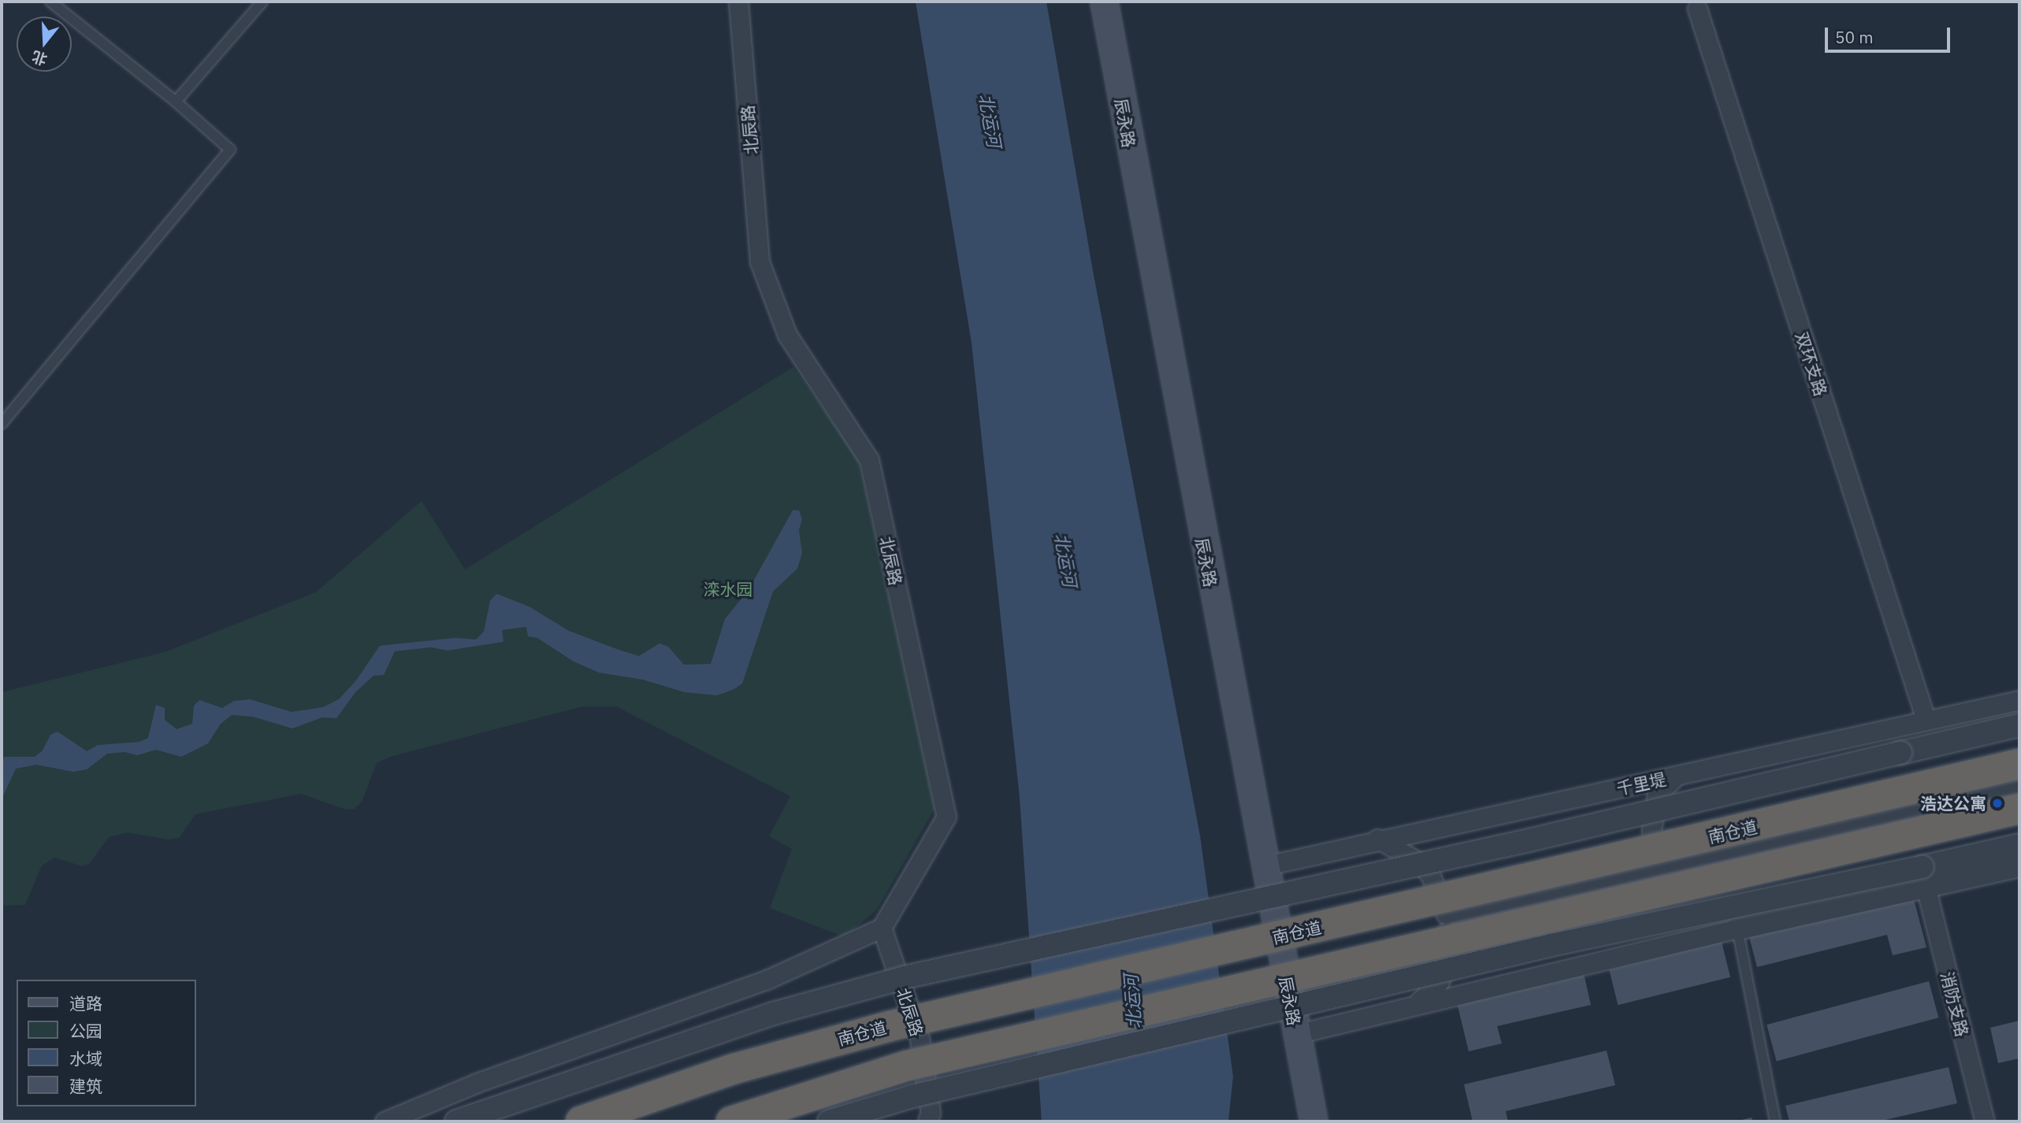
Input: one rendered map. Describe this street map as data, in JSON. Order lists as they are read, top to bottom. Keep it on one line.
{"streets":{"highway":["南仓道"],"main road":["辰永路"],"street":["北辰路","双环支路","千里堤","消防支路"]},"crossings":[["辰永路","千里堤"],["双环支路","千里堤"]],"water":["北运河"],"parks":["滦水园"],"places":["浩达公寓"],"legend":["道路","公园","水域","建筑"],"scale_bar":"50 m","north":"bottom"}
